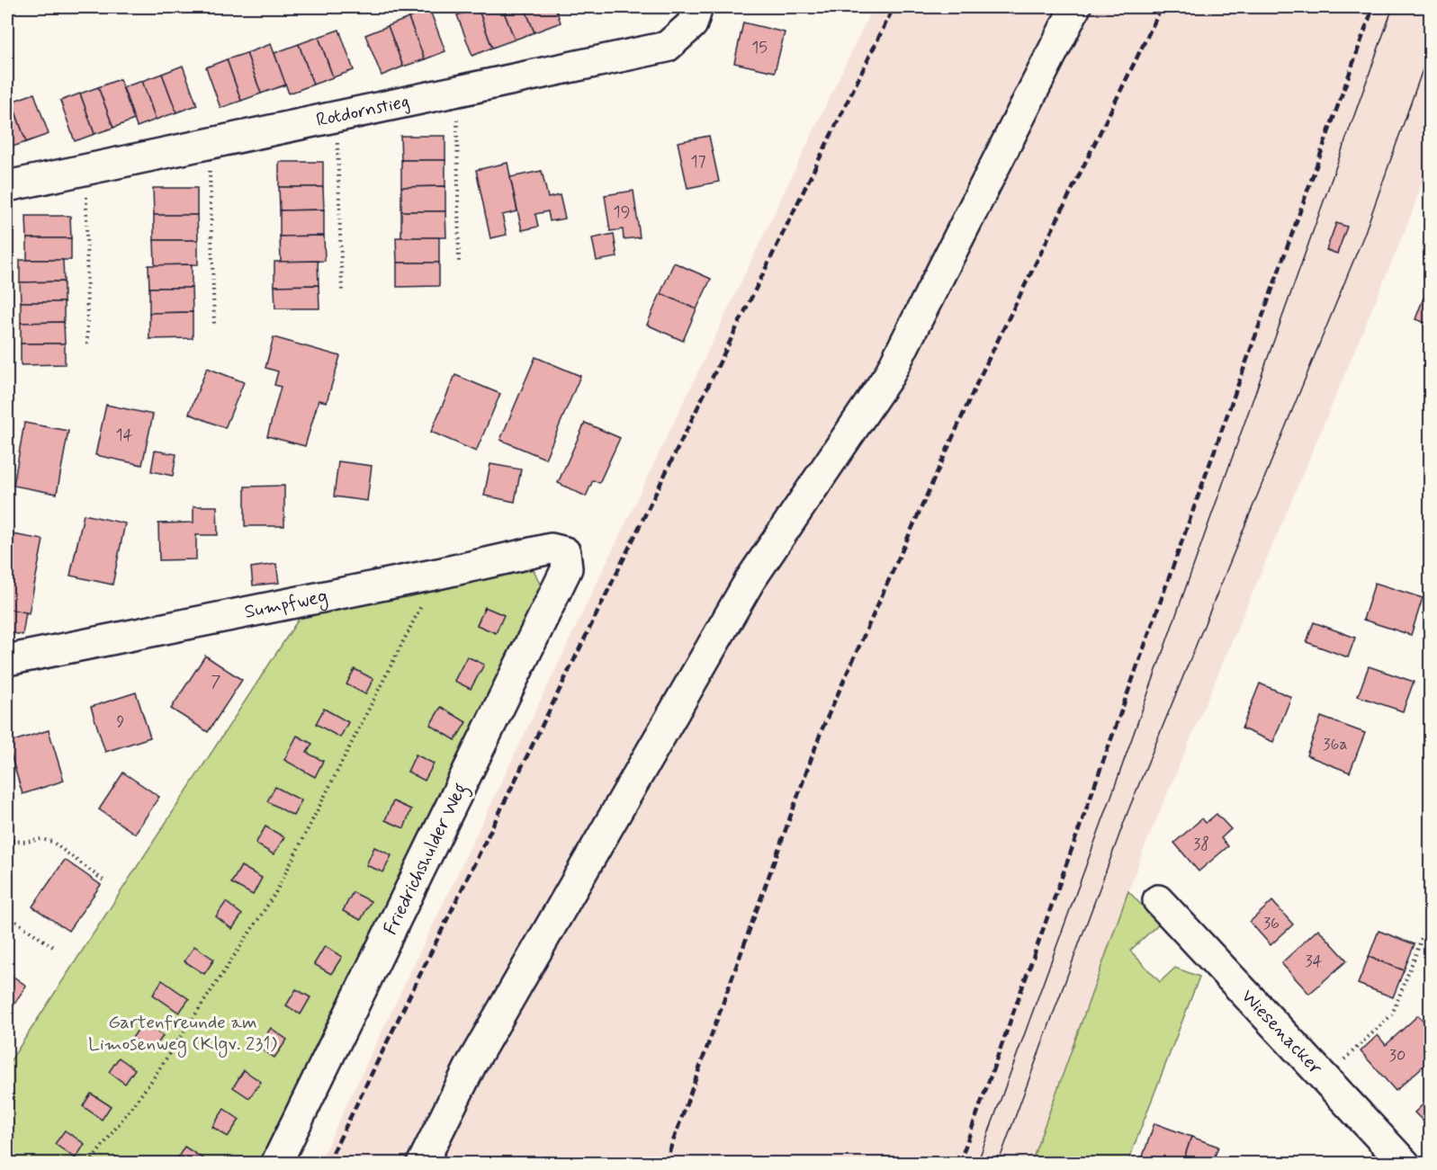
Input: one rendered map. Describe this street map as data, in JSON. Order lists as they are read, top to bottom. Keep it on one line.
{"streets":{"street":["Rotdornstieg","Sumpfweg","Friedrichshulder Weg","Wiesenacker"]},"crossings":[["Sumpfweg","Friedrichshulder Weg"]],"parks":["Gartenfreunde am Limosenweg (Klgv. 231)"],"house_numbers":["15","17","19","14","7","9","36a","38","36","34","30"]}
